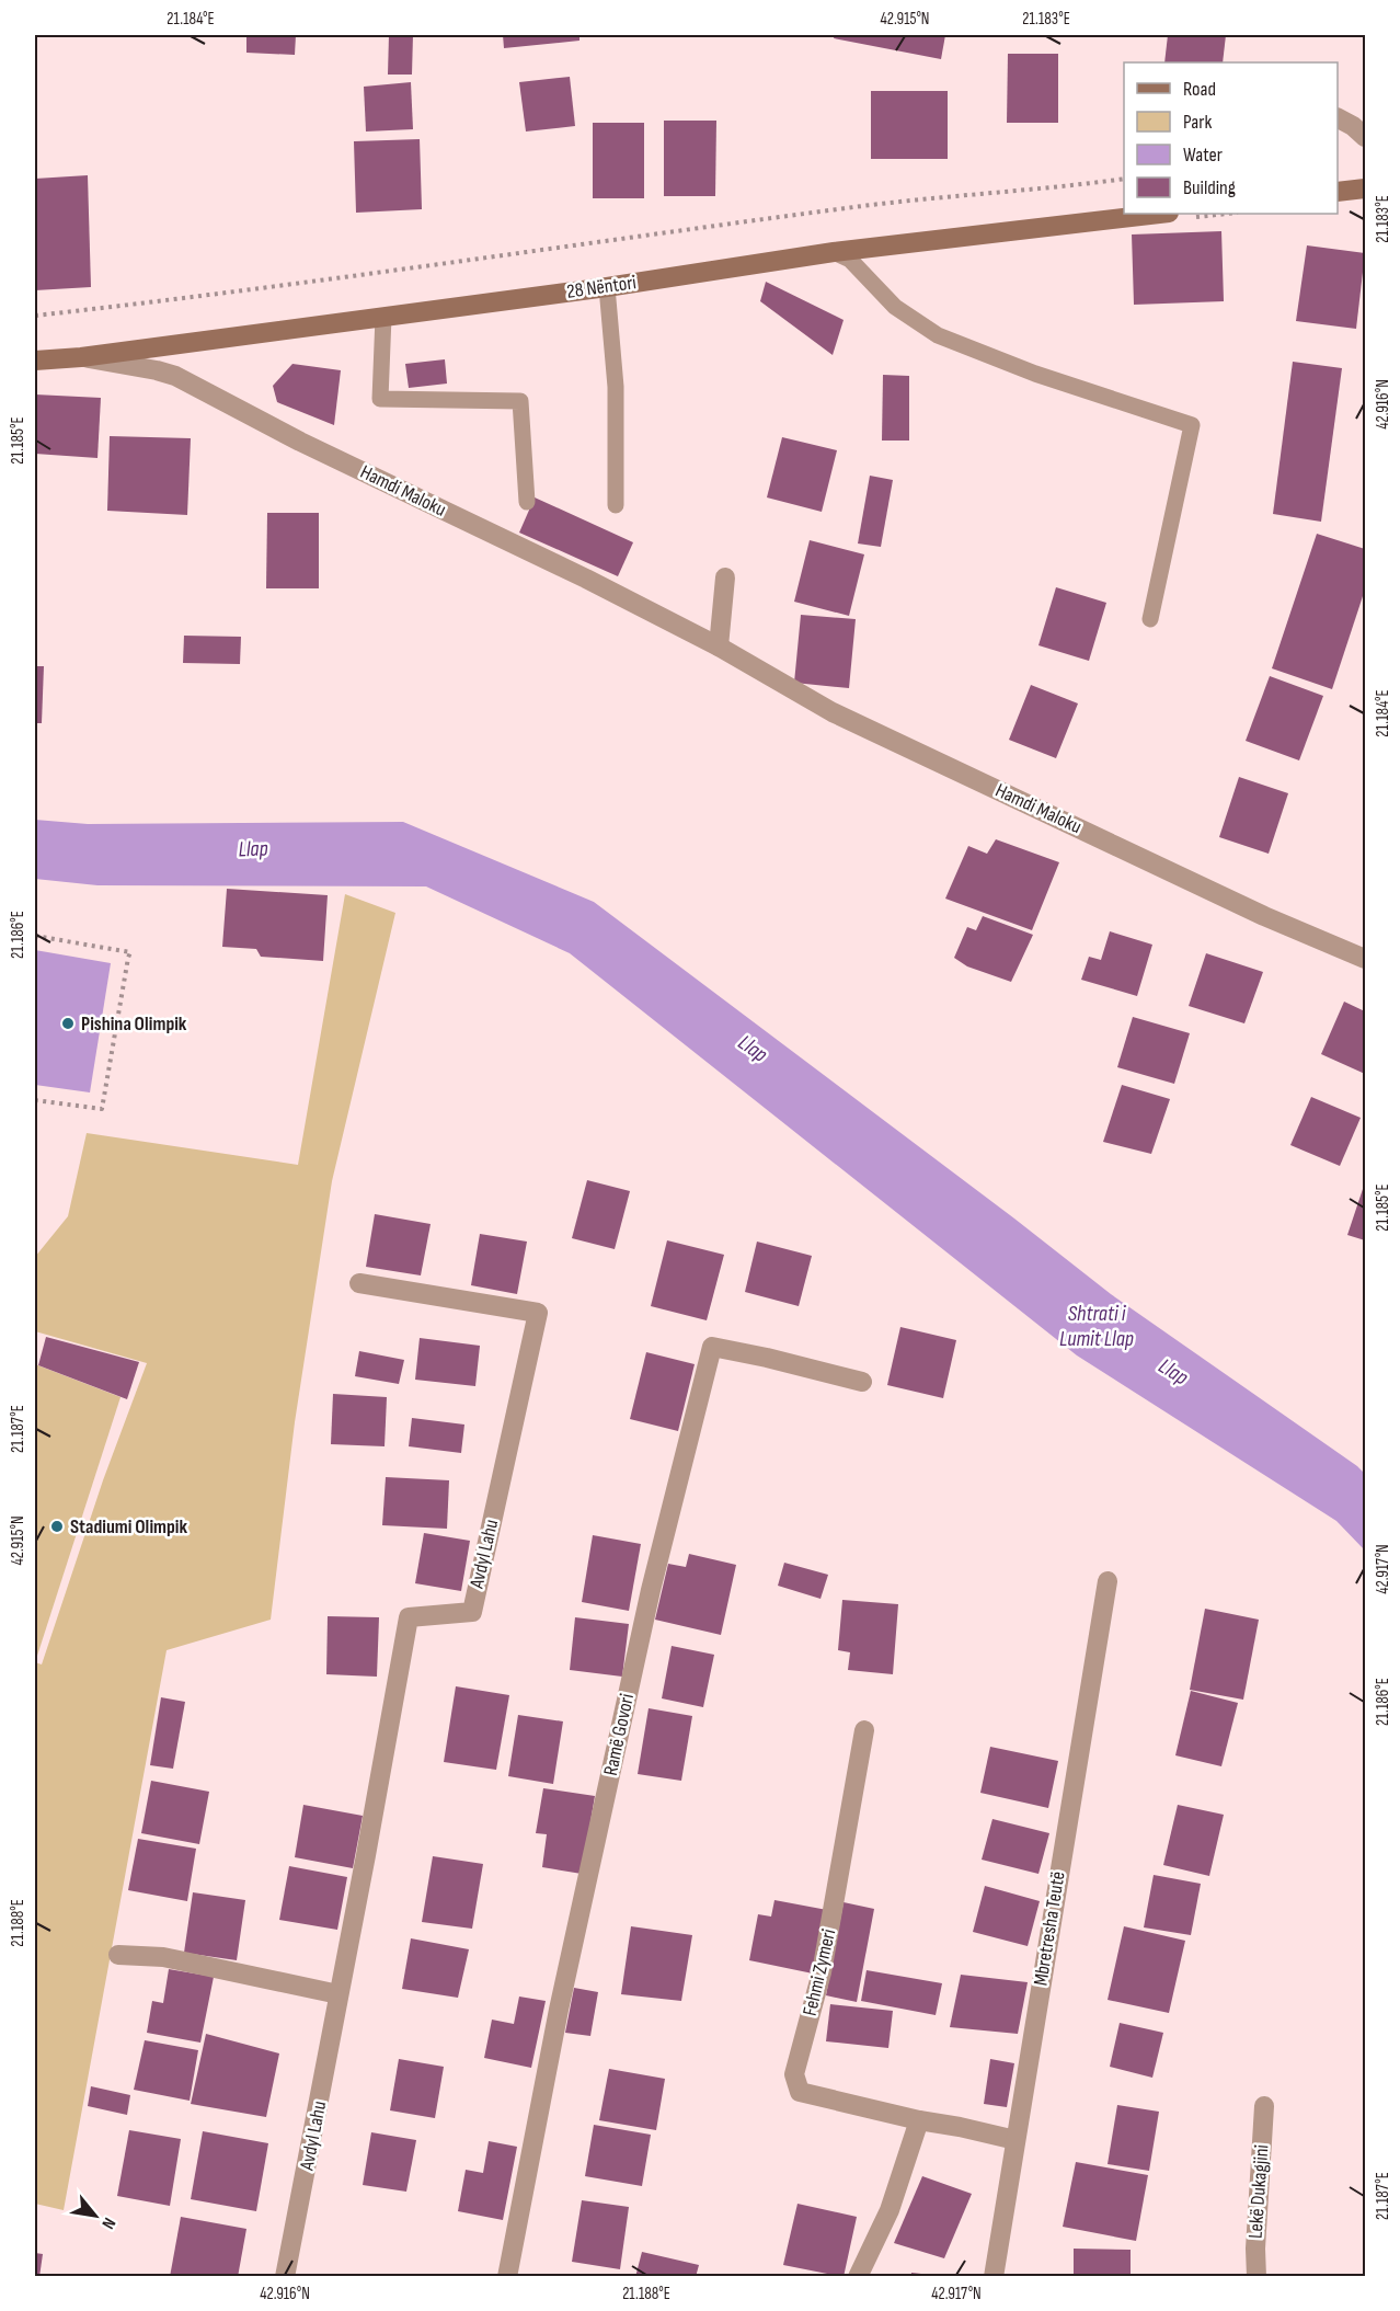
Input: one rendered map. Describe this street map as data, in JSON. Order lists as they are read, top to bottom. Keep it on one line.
{"streets":{"main road":["28 Nëntori"],"street":["Hamdi Maloku","Avdyl Lahu","Ramë Govori","Mbretresha Teutë","Fehmi Zymeri","Lekë Dukagjini"]},"crossings":[["28 Nëntori","Hamdi Maloku"],["Mbretresha Teutë","Fehmi Zymeri"]],"water":["Llap","Shtrati i Lumit Llap"],"places":["Pishina Olimpik","Stadiumi Olimpik"],"legend":["Road","Park","Water","Building"],"north":"bottom right","coordinates":["21.184°E","42.915°N","21.183°E","42.916°N","21.185°E","21.186°E","21.187°E","42.917°N","21.188°E"]}
